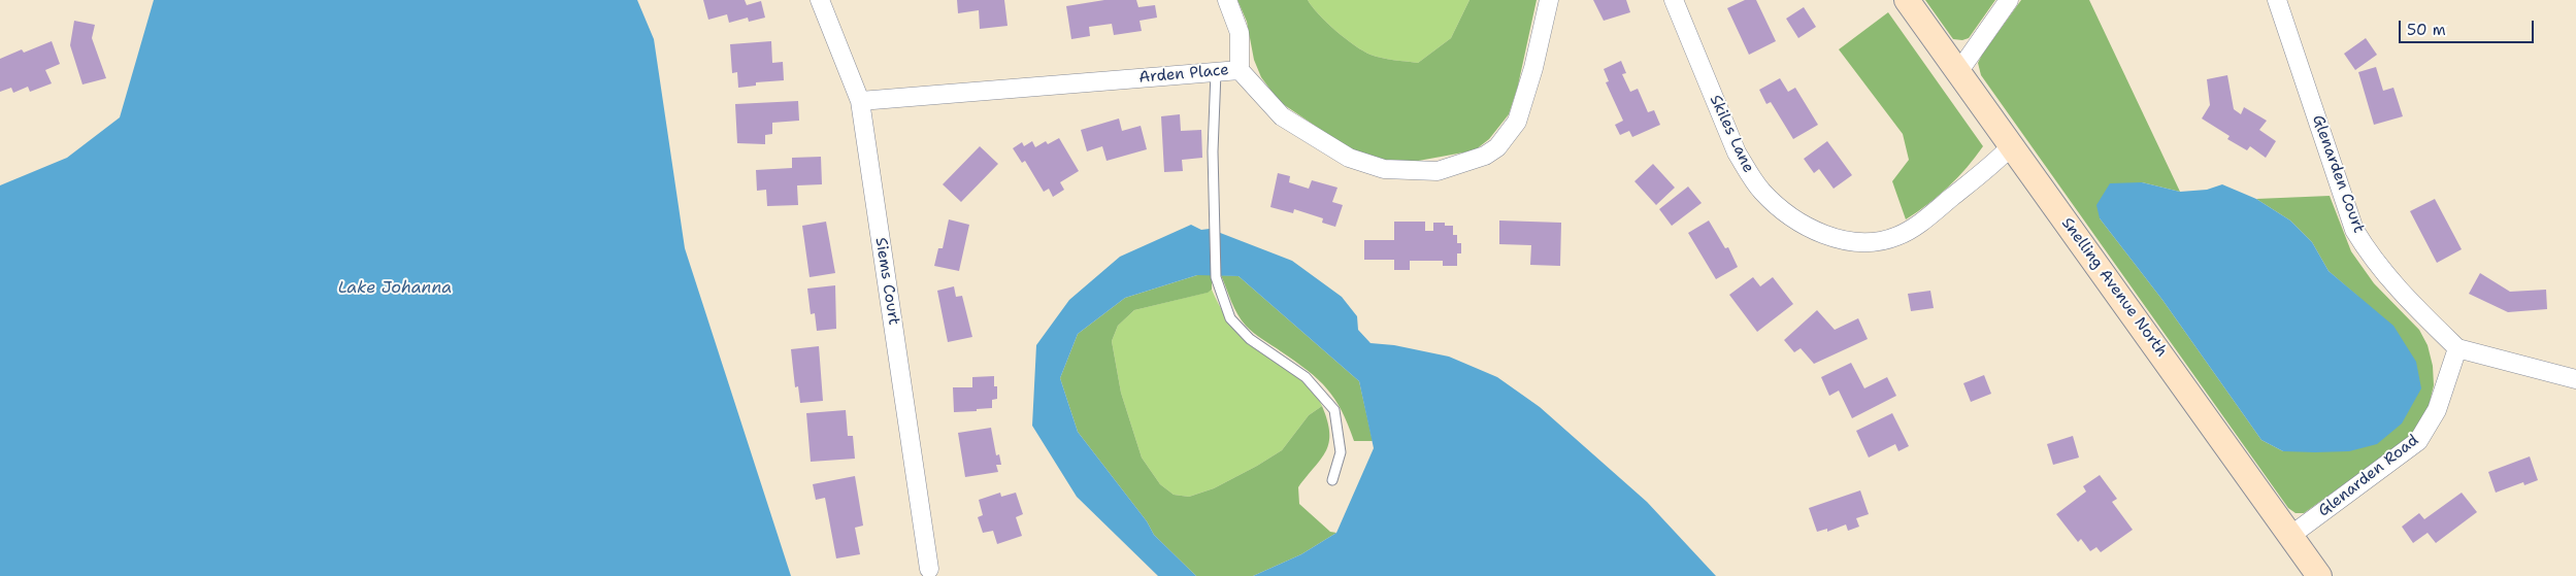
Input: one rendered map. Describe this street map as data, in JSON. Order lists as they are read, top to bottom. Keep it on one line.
{"streets":{"street":["Arden Place","Skiles Lane","Glenarden Court","Siems Court","Snelling Avenue North","Glenarden Road"]},"crossings":[["Arden Place","Siems Court"],["Skiles Lane","Snelling Avenue North"],["Glenarden Court","Glenarden Road"],["Snelling Avenue North","Glenarden Road"]],"water":["Lake Johanna"],"scale_bar":"50 m"}
